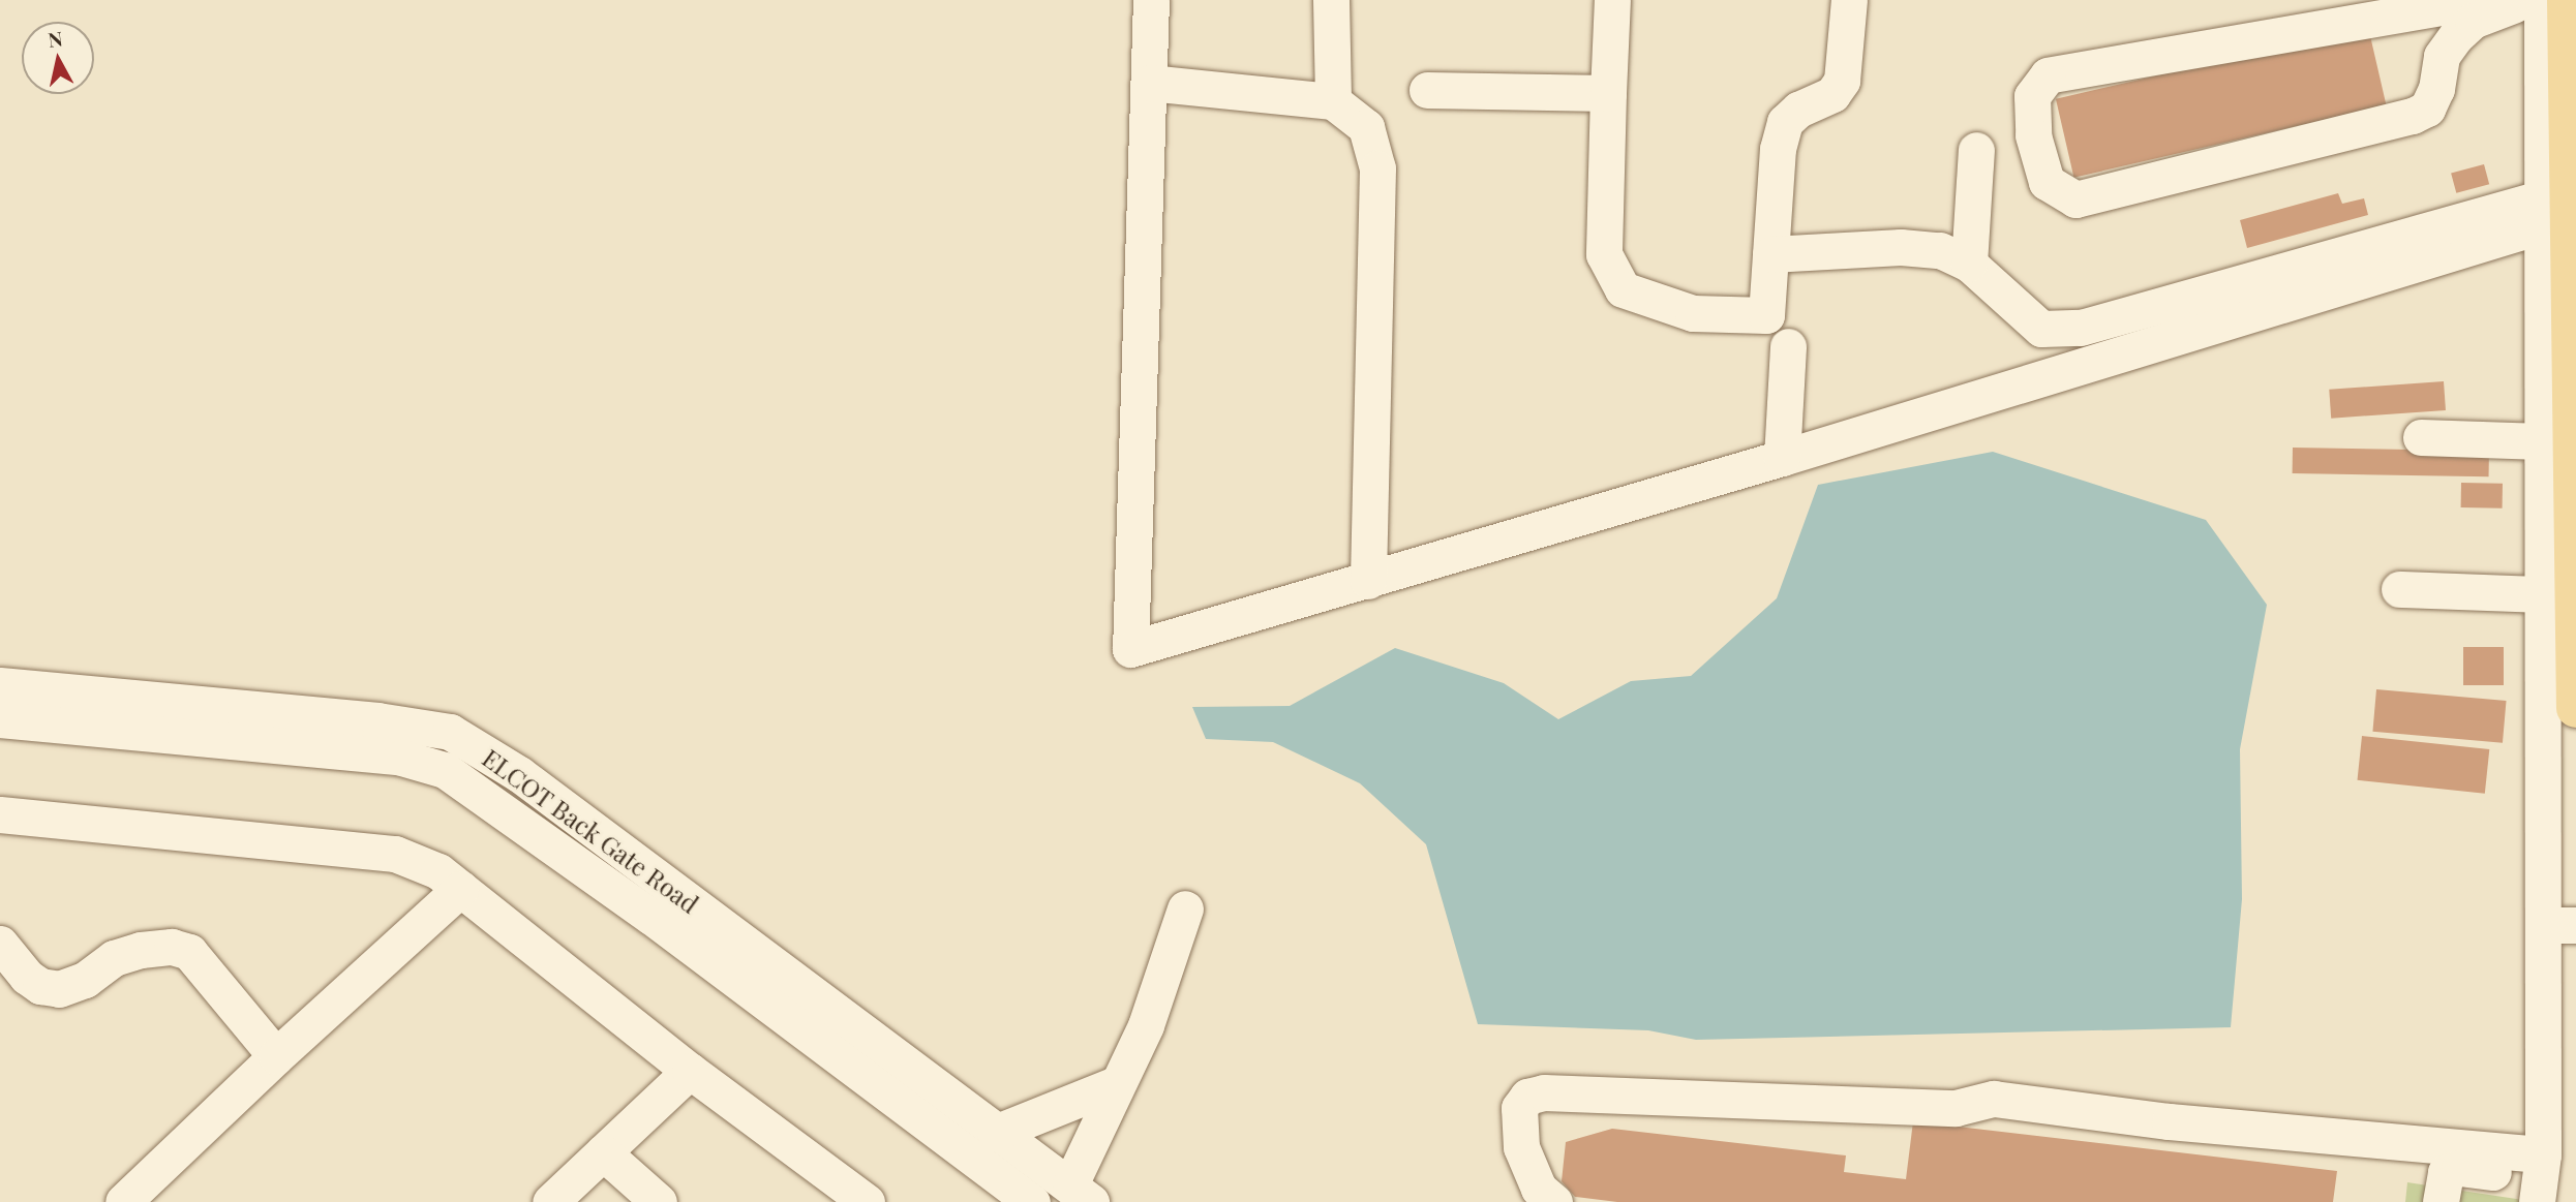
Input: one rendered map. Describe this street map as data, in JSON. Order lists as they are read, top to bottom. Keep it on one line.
{"streets":{"street":["ELCOT Back Gate Road"]},"north":"top"}
